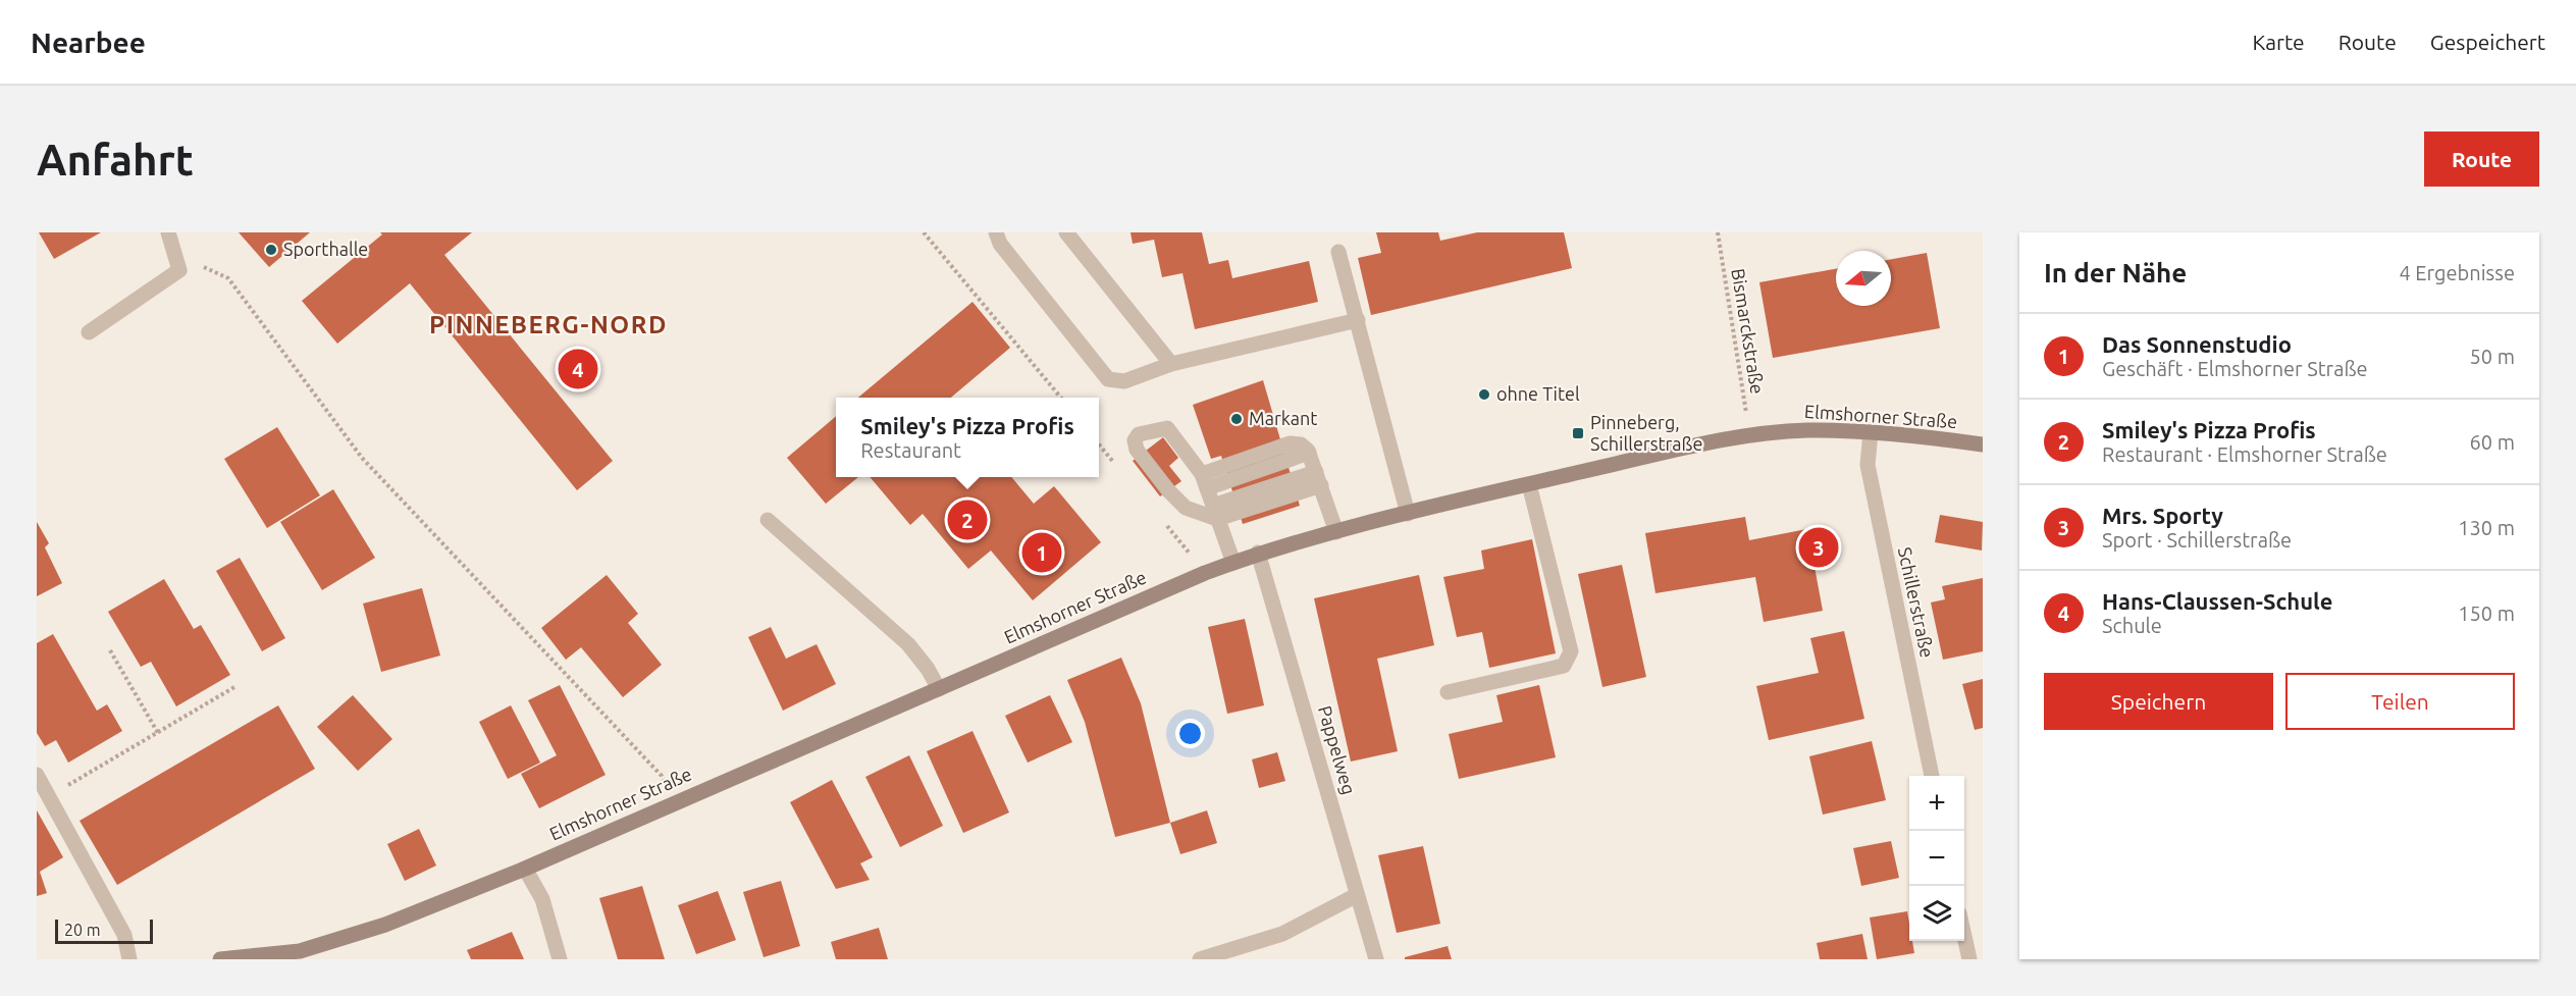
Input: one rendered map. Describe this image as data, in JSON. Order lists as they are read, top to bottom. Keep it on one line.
{"streets":{"main road":["Elmshorner Straße"],"street":["Schillerstraße","Pappelweg"],"path":["Bismarckstraße"]},"crossings":[["Bismarckstraße","Elmshorner Straße"],["Elmshorner Straße","Schillerstraße"],["Elmshorner Straße","Pappelweg"]],"districts":["PINNEBERG-NORD"],"places":{"other":["Sporthalle","ohne Titel","Markant"],"transit":["Pinneberg, Schillerstraße"]},"scale_bar":"20 m","north":"left","page":{"header":"Nearbee","nav":["Karte","Route","Gespeichert"],"buttons":["Route",["Speichern","Teilen"]],"title":"Anfahrt","heading":["In der Nähe","4 Ergebnisse"],"list":[{"mark":"1","name":"Das Sonnenstudio","note":"Geschäft · Elmshorner Straße","value":"50 m"},{"mark":"2","name":"Smiley's Pizza Profis","note":"Restaurant · Elmshorner Straße","value":"60 m"},{"mark":"3","name":"Mrs. Sporty","note":"Sport · Schillerstraße","value":"130 m"},{"mark":"4","name":"Hans-Claussen-Schule","note":"Schule","value":"150 m"}],"pins":["4","2","3","1"],"popup":["Smiley's Pizza Profis","Restaurant"],"map_buttons":["+","−"],"scale":"20 m"}}
